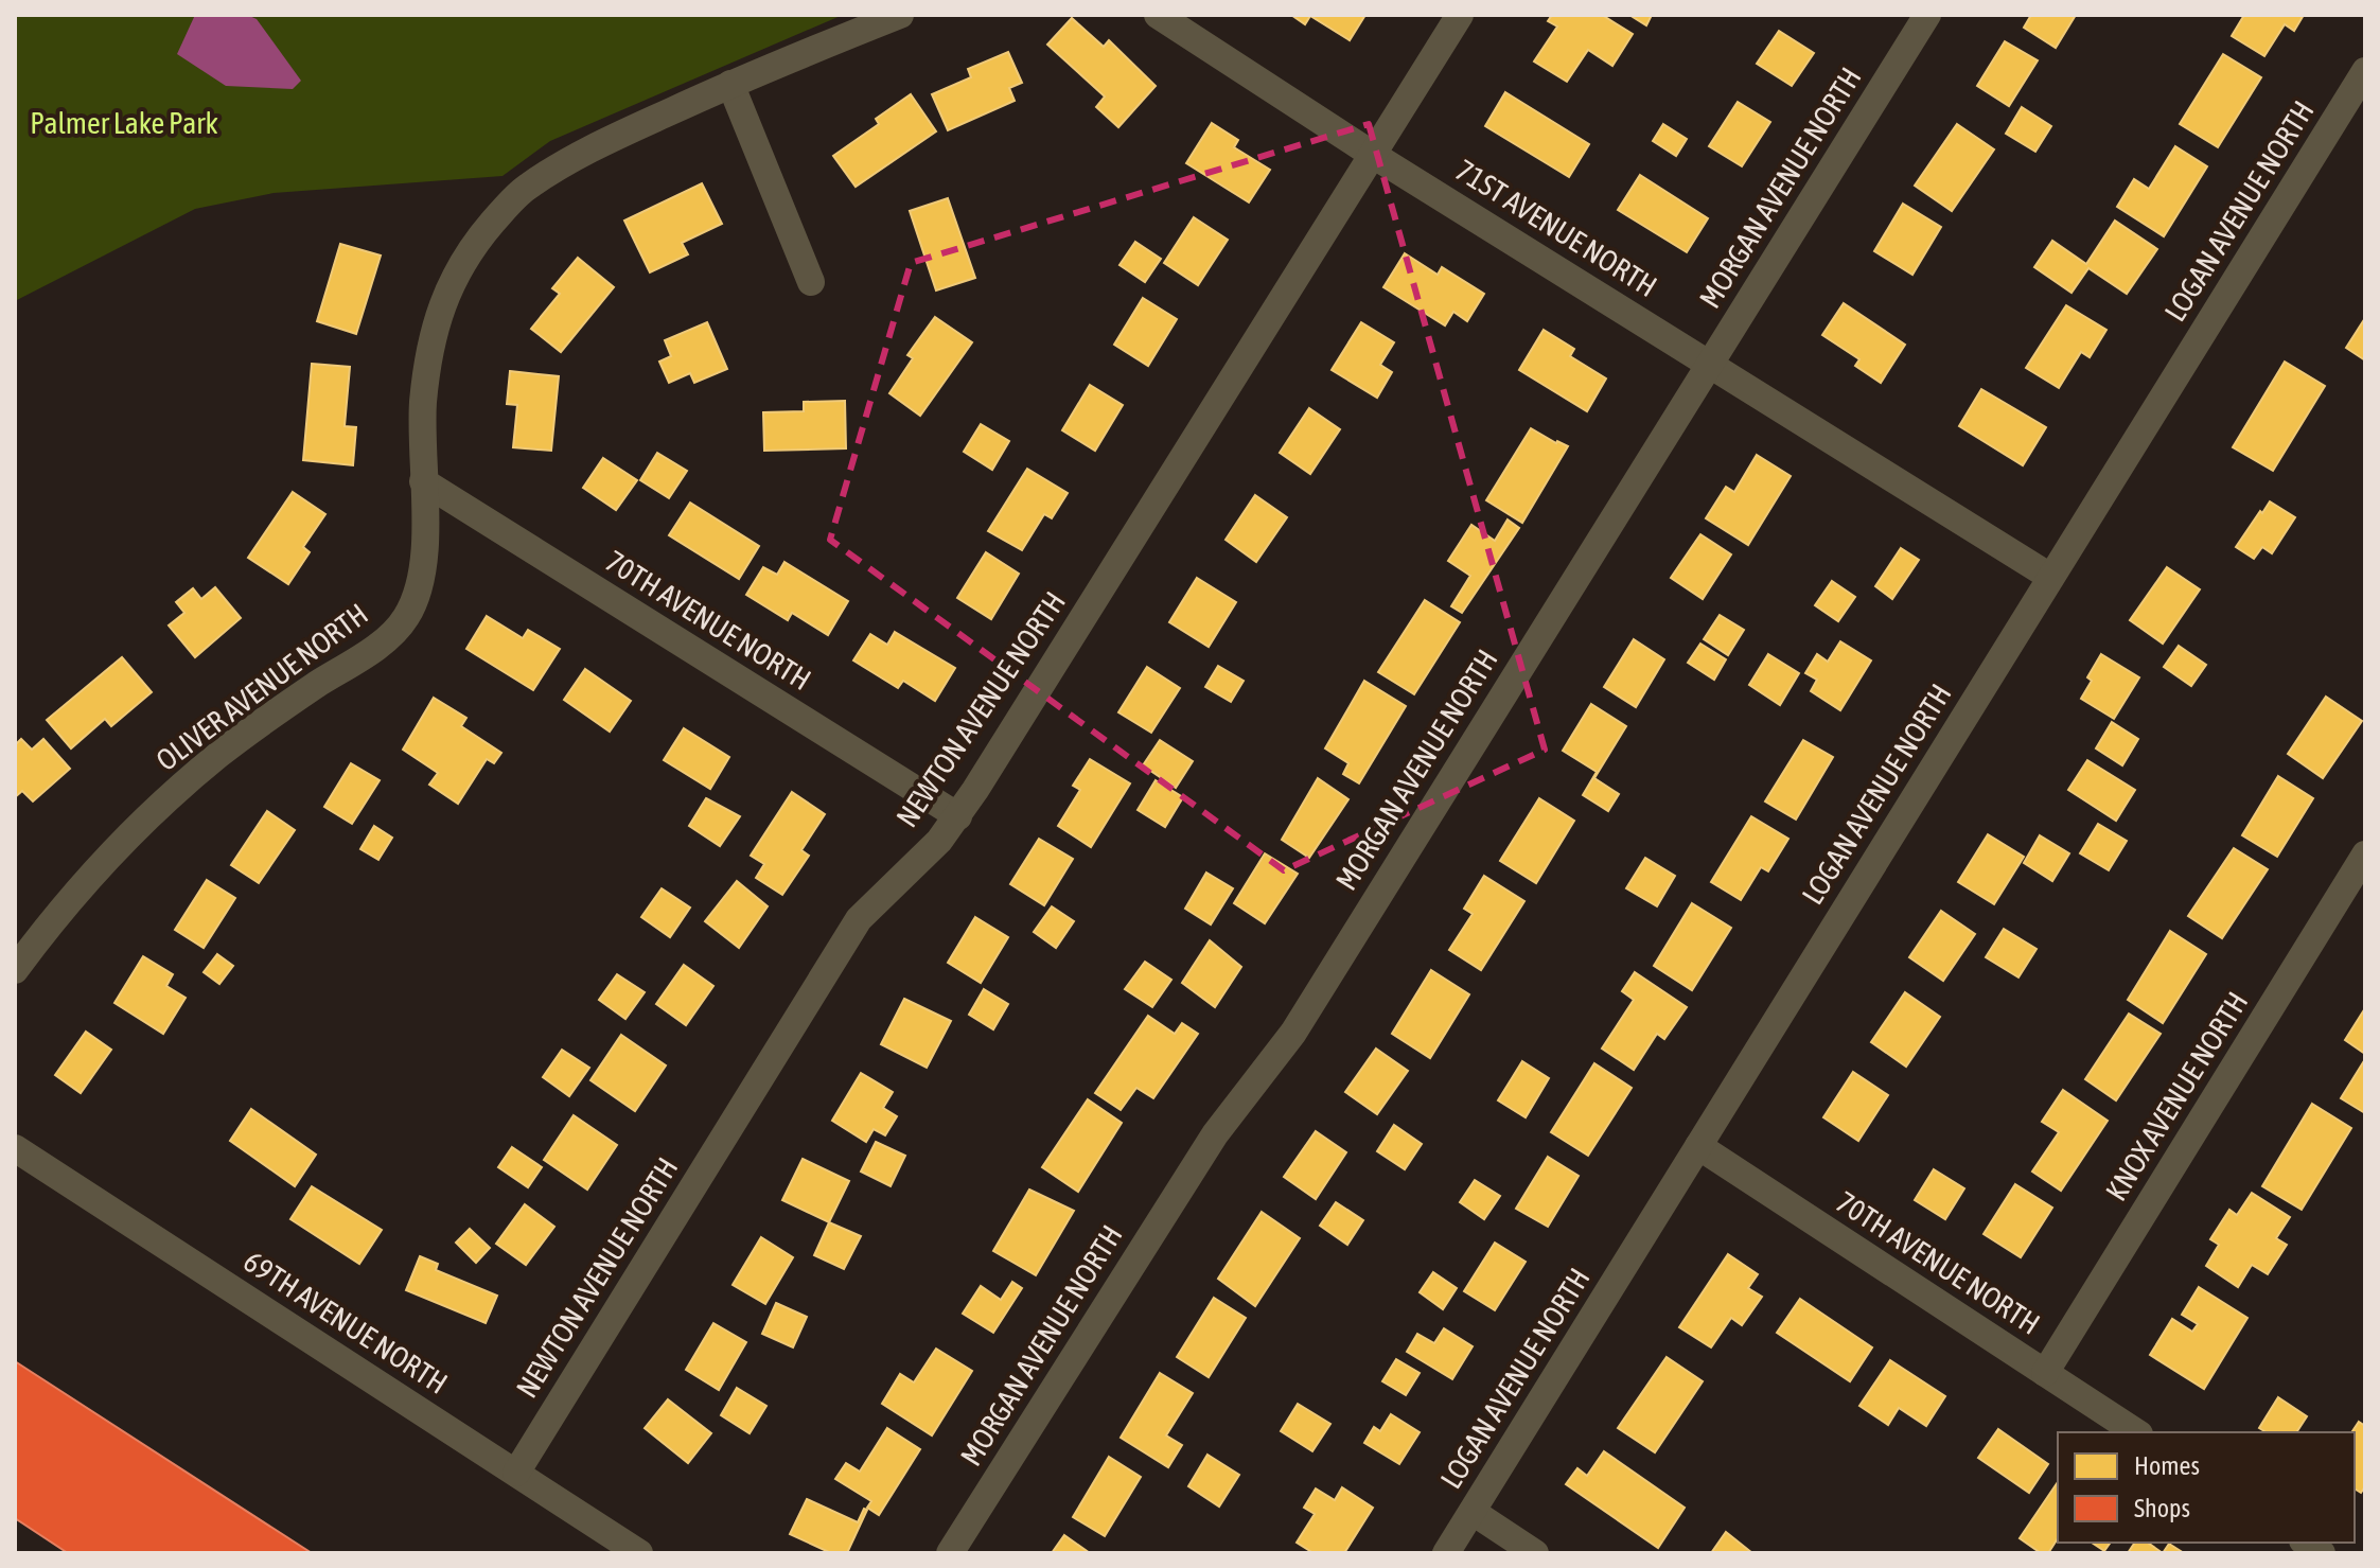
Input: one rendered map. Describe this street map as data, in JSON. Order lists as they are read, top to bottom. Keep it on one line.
{"streets":{"street":["MORGAN AVENUE NORTH","LOGAN AVENUE NORTH","71ST AVENUE NORTH","70TH AVENUE NORTH","OLIVER AVENUE NORTH","NEWTON AVENUE NORTH","KNOX AVENUE NORTH","69TH AVENUE NORTH"]},"crossings":[["MORGAN AVENUE NORTH","71ST AVENUE NORTH"],["LOGAN AVENUE NORTH","71ST AVENUE NORTH"],["LOGAN AVENUE NORTH","70TH AVENUE NORTH"],["71ST AVENUE NORTH","NEWTON AVENUE NORTH"],["70TH AVENUE NORTH","OLIVER AVENUE NORTH"],["70TH AVENUE NORTH","NEWTON AVENUE NORTH"],["70TH AVENUE NORTH","KNOX AVENUE NORTH"],["NEWTON AVENUE NORTH","69TH AVENUE NORTH"]],"parks":["Palmer Lake Park"],"legend":["Homes","Shops"]}
